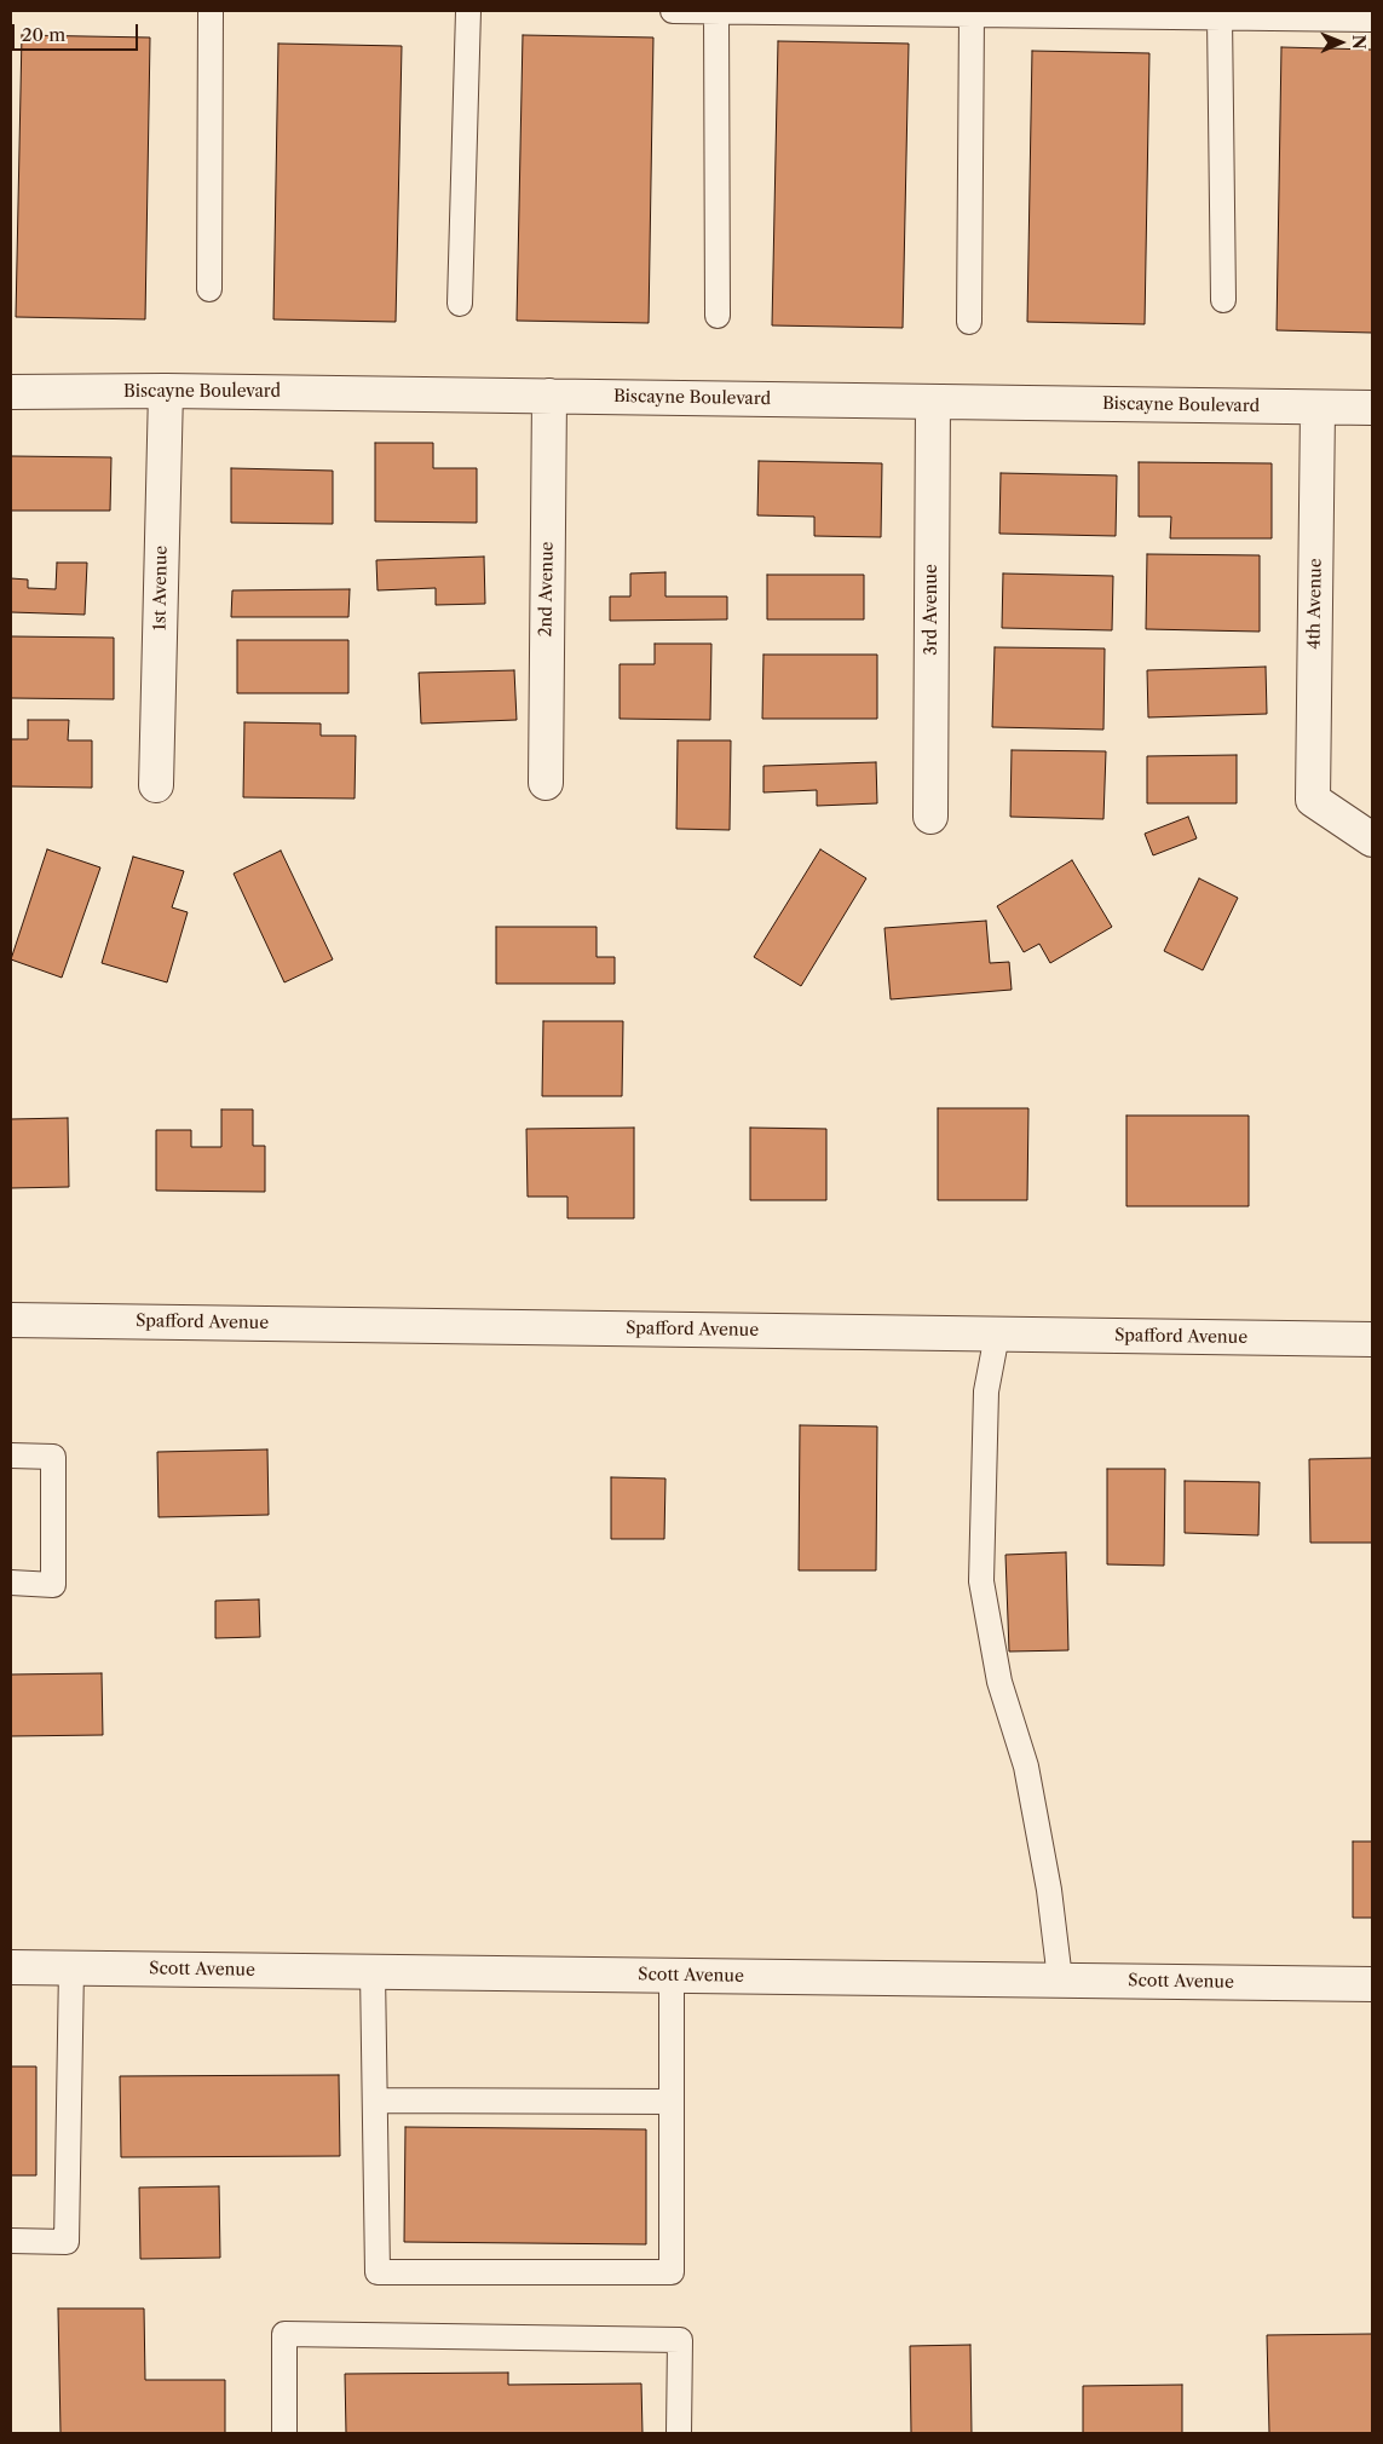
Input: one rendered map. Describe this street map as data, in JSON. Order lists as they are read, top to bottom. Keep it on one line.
{"streets":{"street":["Biscayne Boulevard","1st Avenue","2nd Avenue","4th Avenue","3rd Avenue","Spafford Avenue","Scott Avenue"]},"crossings":[["Biscayne Boulevard","1st Avenue"],["Biscayne Boulevard","2nd Avenue"],["Biscayne Boulevard","4th Avenue"],["Biscayne Boulevard","3rd Avenue"]],"scale_bar":"20 m","north":"right"}
